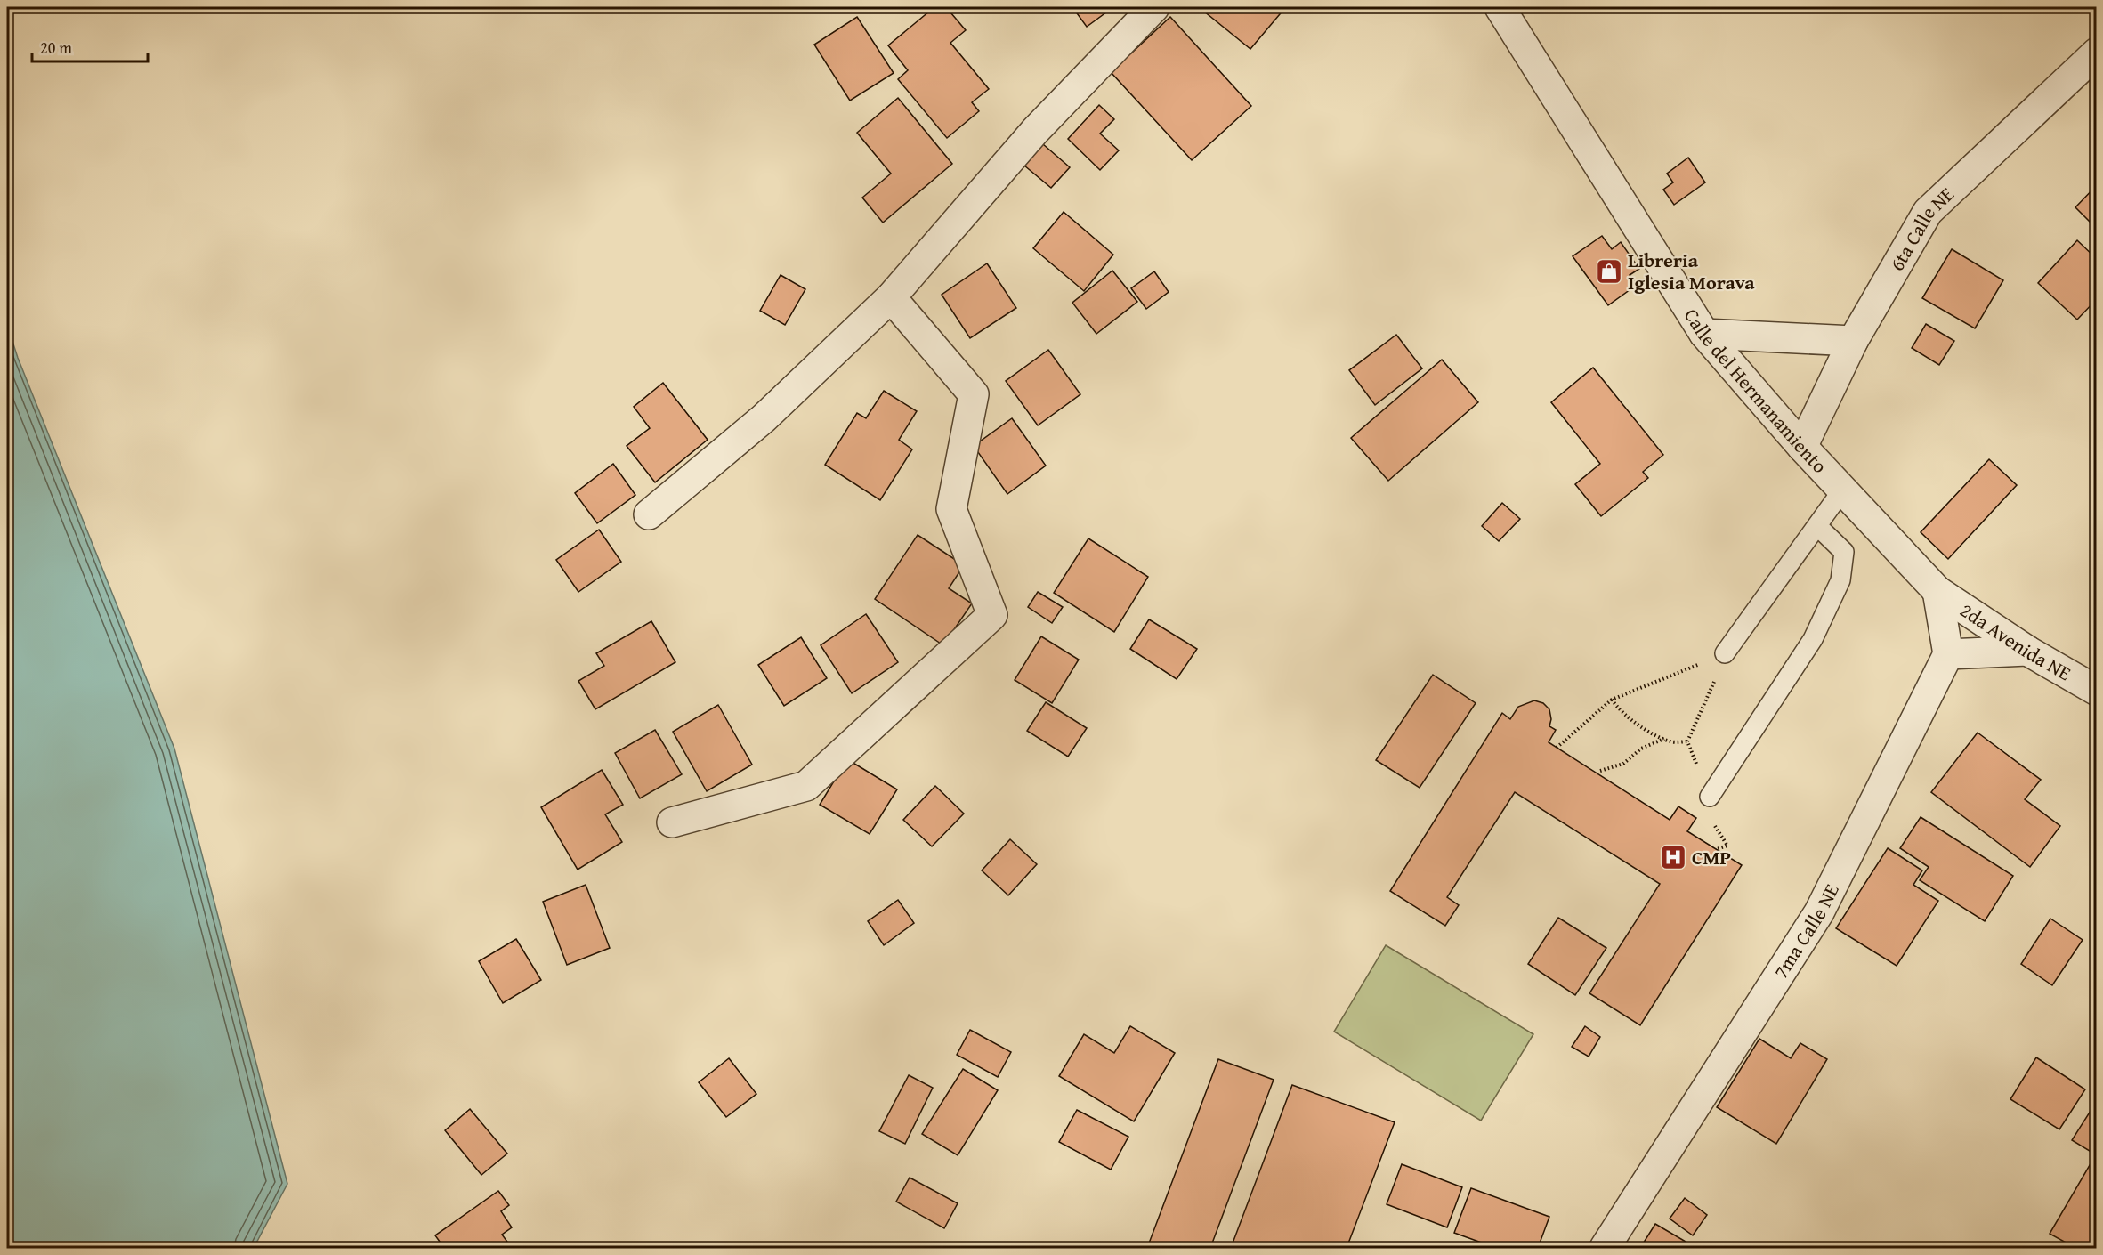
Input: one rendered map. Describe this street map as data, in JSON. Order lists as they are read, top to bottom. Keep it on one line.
{"streets":{"street":["6ta Calle NE","Calle del Hermanamiento","2da Avenida NE","7ma Calle NE"]},"crossings":[["6ta Calle NE","Calle del Hermanamiento"],["Calle del Hermanamiento","2da Avenida NE"]],"places":{"shop":["Libreria Iglesia Morava"],"hospital":["CMP"]},"scale_bar":"20 m"}
